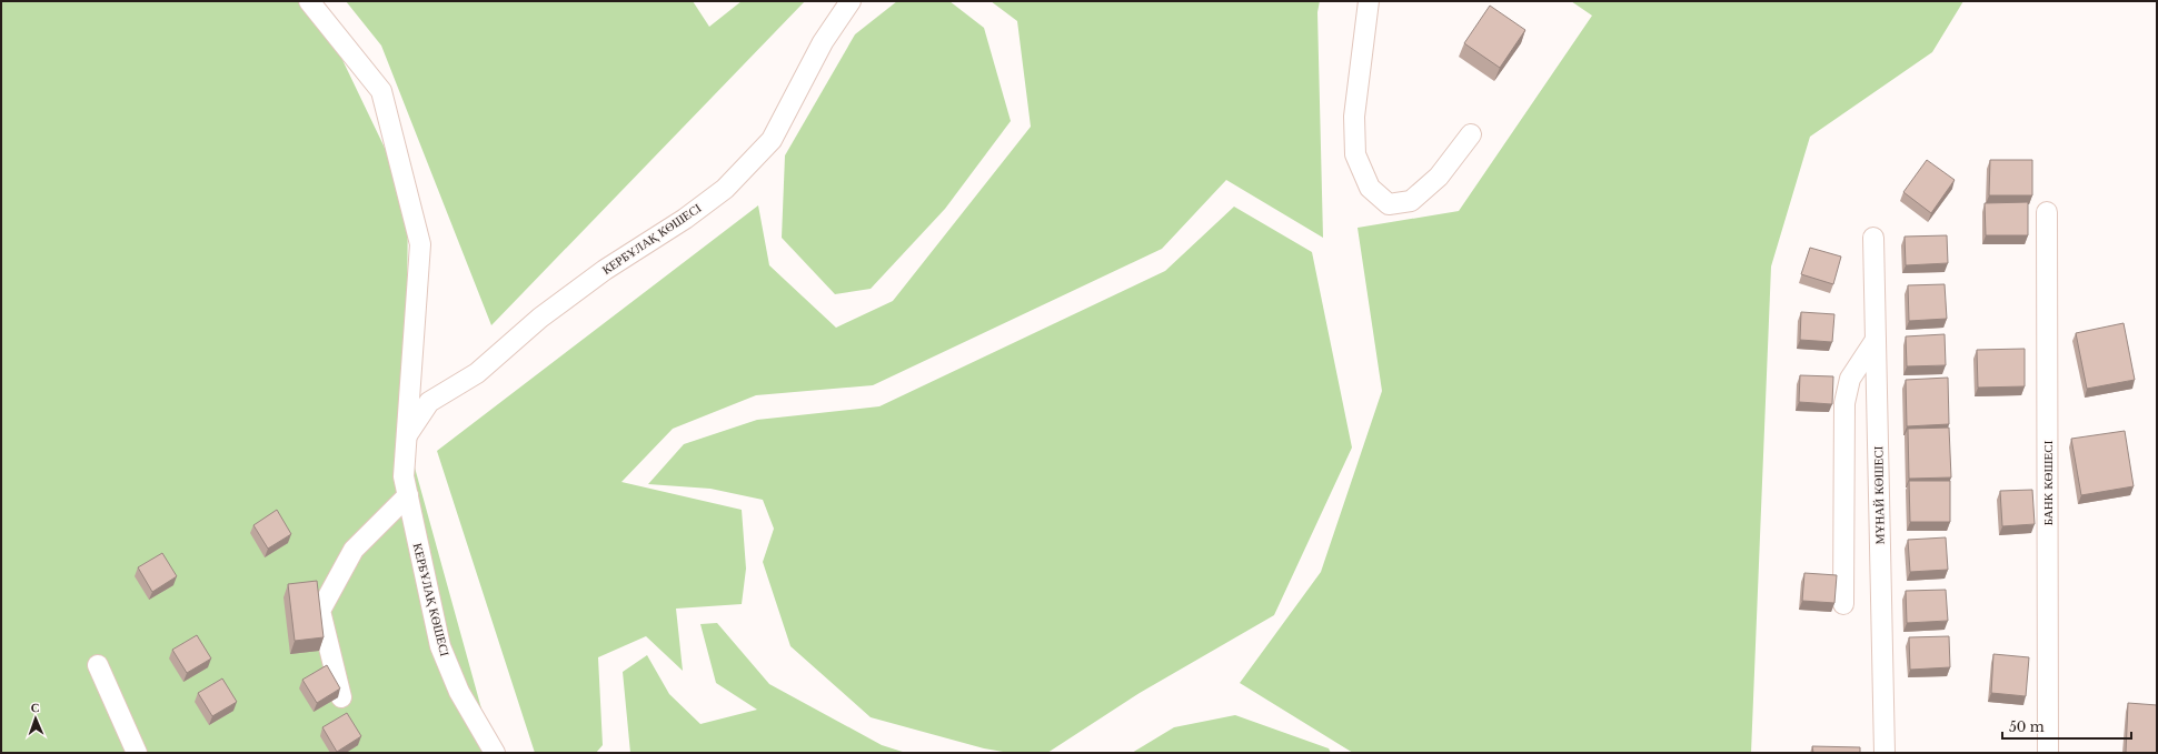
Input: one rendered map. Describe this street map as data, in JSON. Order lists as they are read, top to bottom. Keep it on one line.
{"streets":{"street":["КЕРБҰЛАҚ КӨШЕСІ","БАНК КӨШЕСІ","МҰНАЙ КӨШЕСІ"]},"scale_bar":"50 m","north":"top"}
